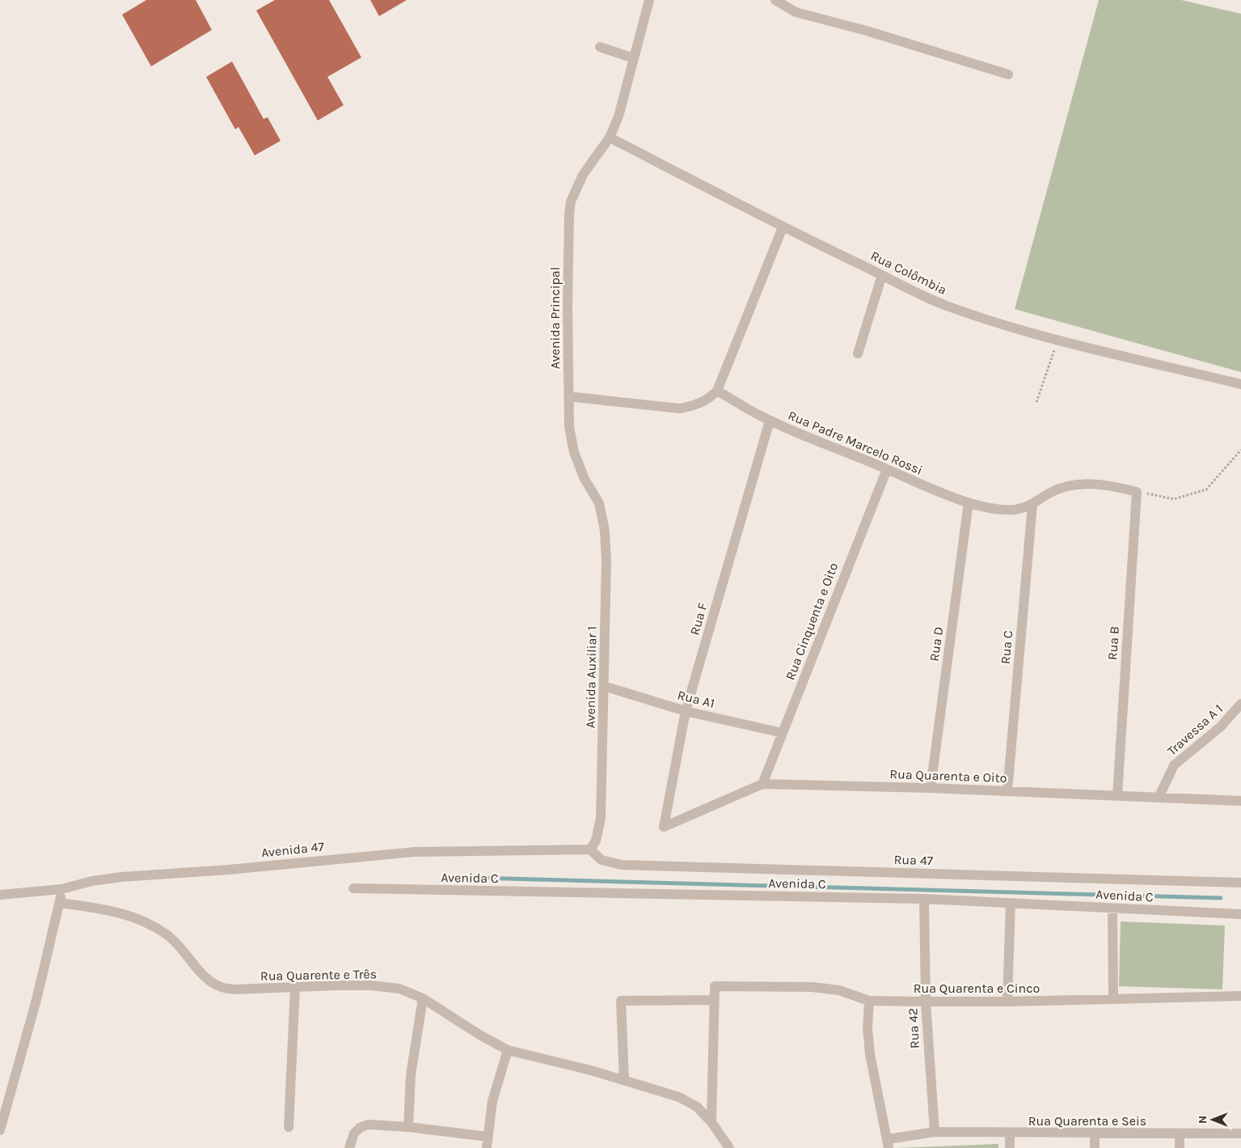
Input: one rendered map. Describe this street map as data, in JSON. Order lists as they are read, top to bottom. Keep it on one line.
{"streets":{"street":["Rua Colômbia","Avenida Principal","Rua Padre Marcelo Rossi","Rua F","Rua Cinquenta e Oito","Rua B","Rua D","Rua C","Avenida Auxiliar 1","Rua A1","Travessa A 1","Rua Quarenta e Oito","Avenida 47","Rua 47","Avenida C","Rua Quarente e Três","Rua Quarenta e Cinco","Rua 42","Rua Quarenta e Seis"]},"crossings":[["Rua Colômbia","Avenida Principal"],["Avenida Principal","Avenida Auxiliar 1"],["Rua Padre Marcelo Rossi","Rua F"],["Rua Padre Marcelo Rossi","Rua Cinquenta e Oito"],["Rua Padre Marcelo Rossi","Rua B"],["Rua Padre Marcelo Rossi","Rua D"],["Rua Padre Marcelo Rossi","Rua C"],["Rua F","Rua A1"],["Rua F","Rua Quarenta e Oito"],["Rua Cinquenta e Oito","Rua A1"],["Rua Cinquenta e Oito","Rua Quarenta e Oito"],["Rua B","Rua Quarenta e Oito"],["Rua D","Rua Quarenta e Oito"],["Rua C","Rua Quarenta e Oito"],["Avenida Auxiliar 1","Rua A1"],["Avenida Auxiliar 1","Avenida 47"],["Avenida Auxiliar 1","Rua 47"],["Travessa A 1","Rua Quarenta e Oito"],["Avenida 47","Rua 47"],["Avenida C","Rua 42"],["Rua Quarenta e Cinco","Rua 42"],["Rua 42","Rua Quarenta e Seis"]],"north":"left"}
